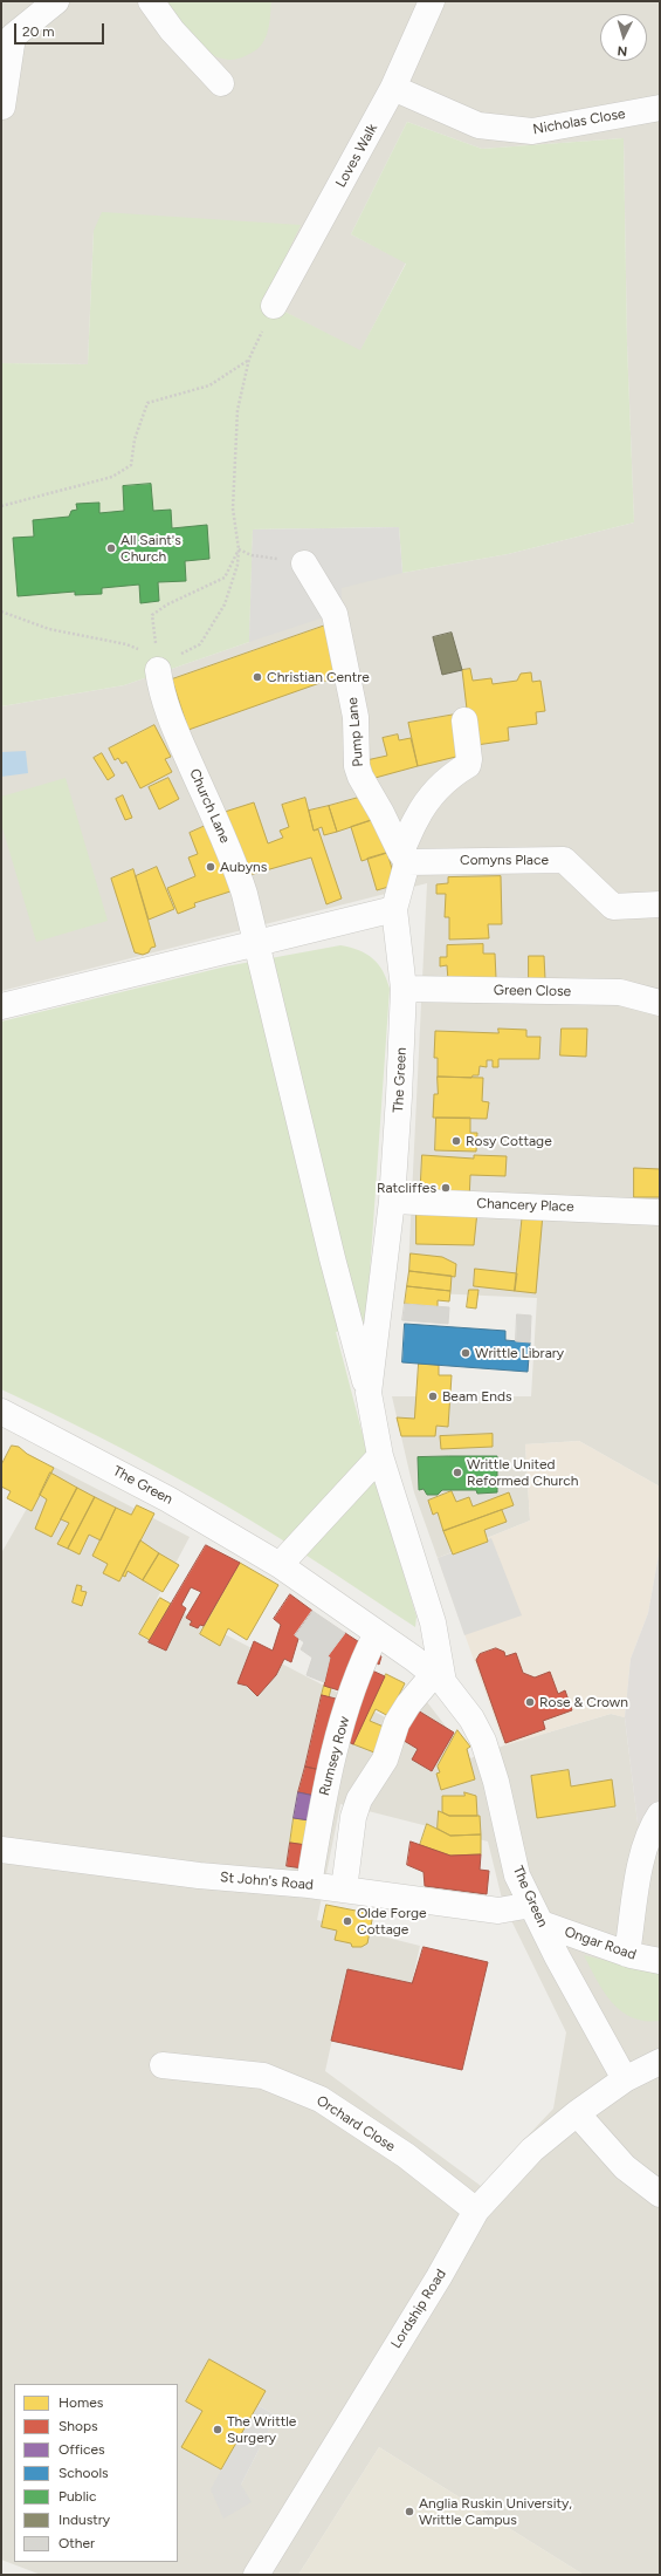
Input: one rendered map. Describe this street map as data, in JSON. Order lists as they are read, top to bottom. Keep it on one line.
{"streets":{"street":["Nicholas Close","Loves Walk","Pump Lane","Church Lane","Comyns Place","Green Close","The Green","Chancery Place","Rumsey Row","St John's Road","Ongar Road","Orchard Close","Lordship Road"]},"crossings":[["Nicholas Close","Loves Walk"],["Pump Lane","Comyns Place"],["Church Lane","The Green"],["Green Close","The Green"],["The Green","Chancery Place"],["The Green","Rumsey Row"],["The Green","St John's Road"],["The Green","Ongar Road"],["The Green","Lordship Road"],["Rumsey Row","St John's Road"],["St John's Road","Ongar Road"],["Orchard Close","Lordship Road"]],"places":["All Saint's Church","Christian Centre","Aubyns","Rosy Cottage","Ratcliffes","Writtle Library","Beam Ends","Writtle United Reformed Church","Rose & Crown","Olde Forge Cottage","The Writtle Surgery","Anglia Ruskin University, Writtle Campus"],"legend":["Homes","Shops","Offices","Schools","Public","Industry","Other"],"scale_bar":"20 m","north":"bottom"}
